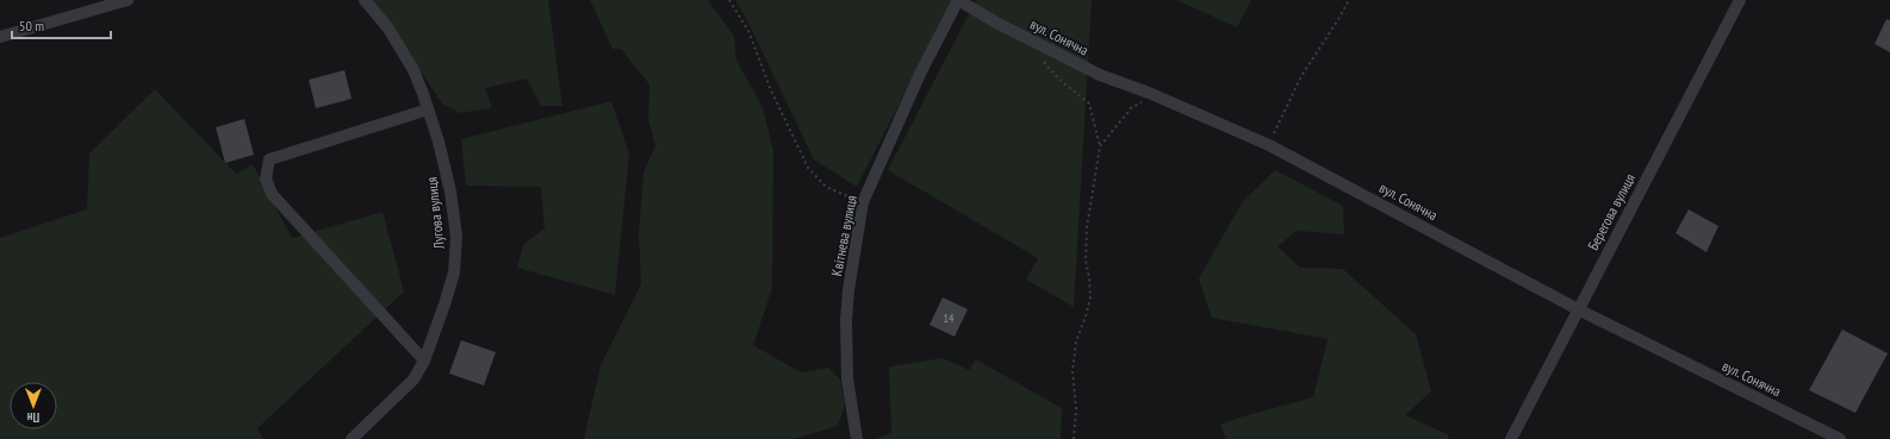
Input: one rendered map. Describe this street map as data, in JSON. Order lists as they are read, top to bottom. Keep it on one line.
{"streets":{"street":["вул. Сонячна","Берегова вулиця","Лугова вулиця","Квітнева вулиця"]},"crossings":[["вул. Сонячна","Берегова вулиця"],["вул. Сонячна","Квітнева вулиця"]],"house_numbers":["14"],"scale_bar":"50 m","north":"bottom"}
